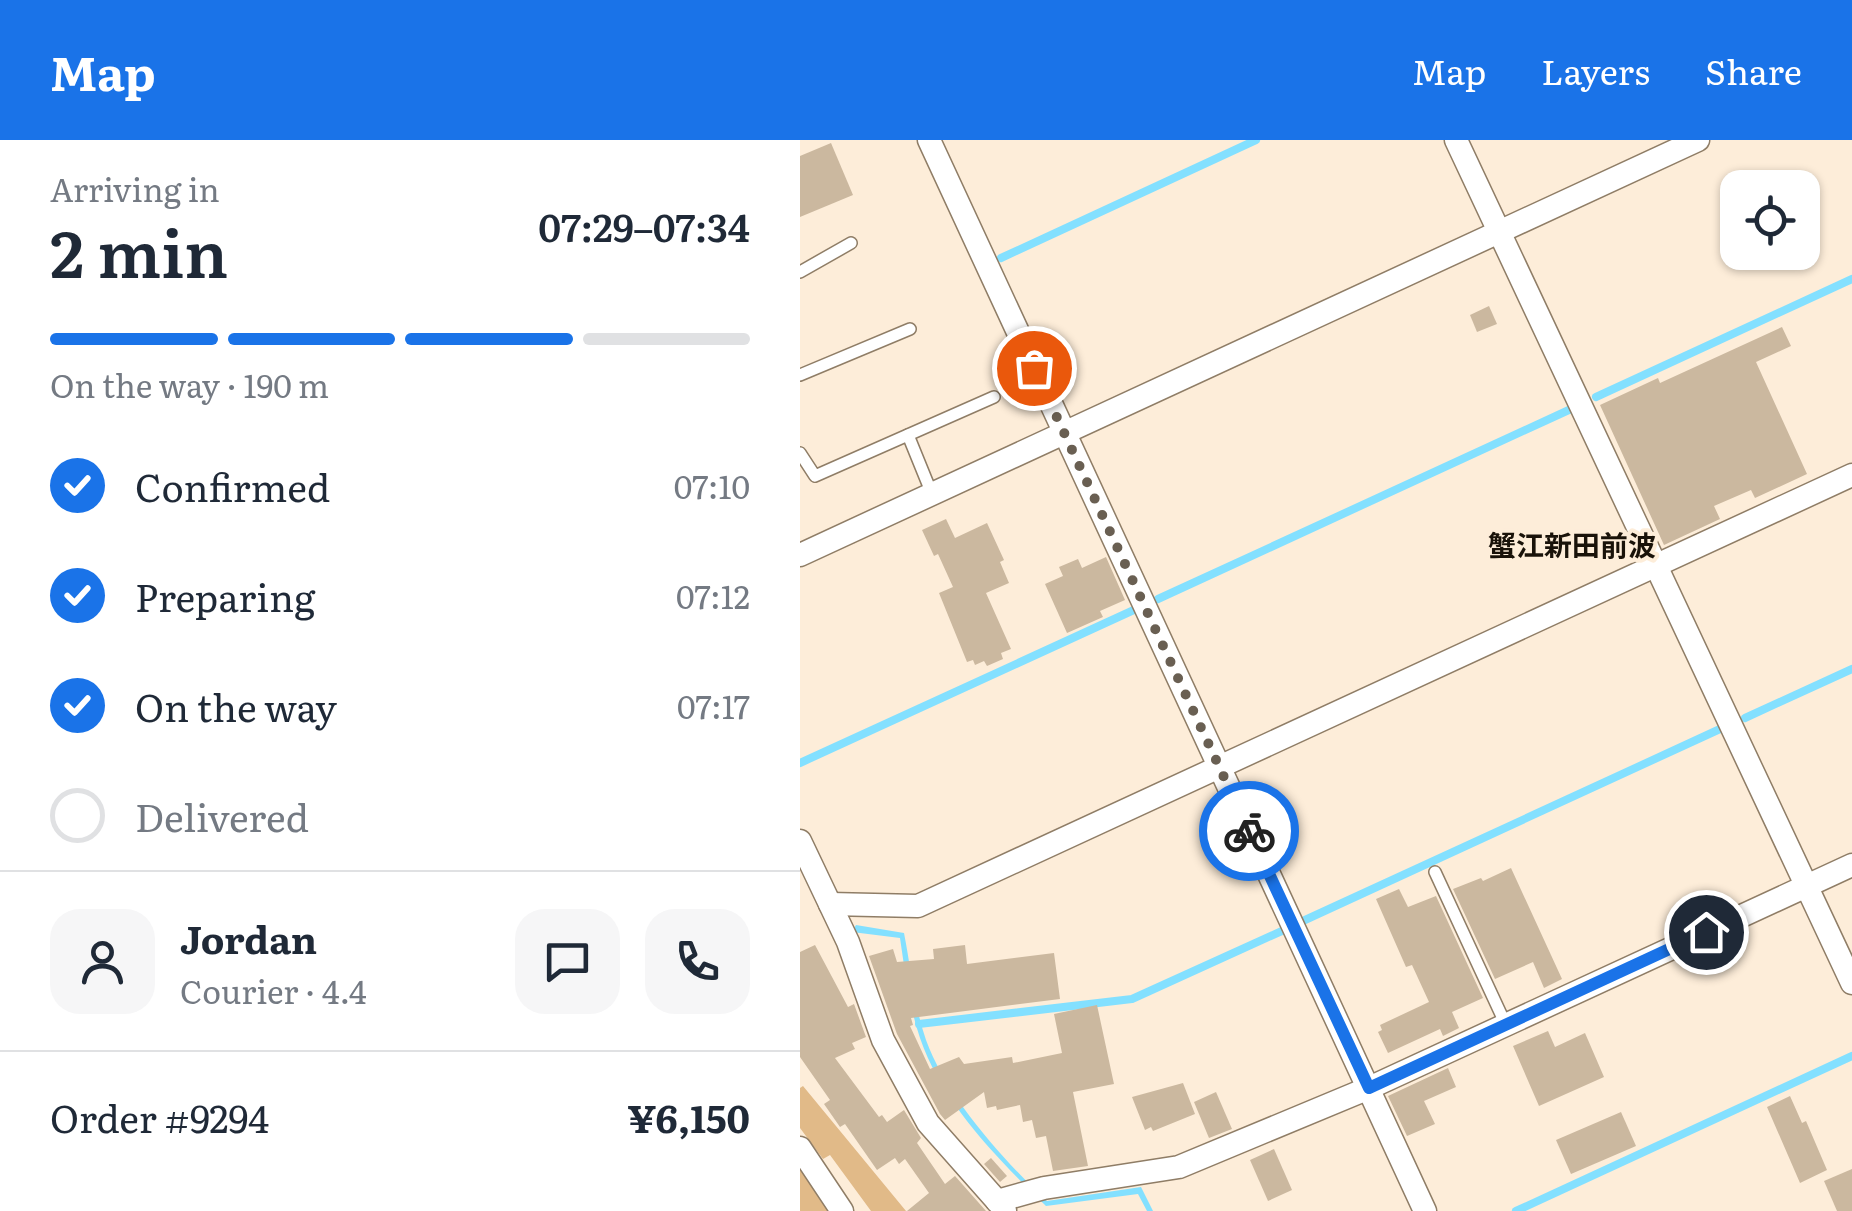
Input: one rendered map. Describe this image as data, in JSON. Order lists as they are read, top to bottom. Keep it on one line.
{"districts":["蟹江新田前波"],"page":{"header":"Map","nav":["Map","Layers","Share"],"heading":["2 min","Arriving in","07:29–07:34"],"panel":["Jordan","Courier · 4.4","Order #9294","¥6,150"],"bar":"On the way · 190 m","list":[["Confirmed","07:10"],["Preparing","07:12"],["On the way","07:17"],"Delivered"]}}
